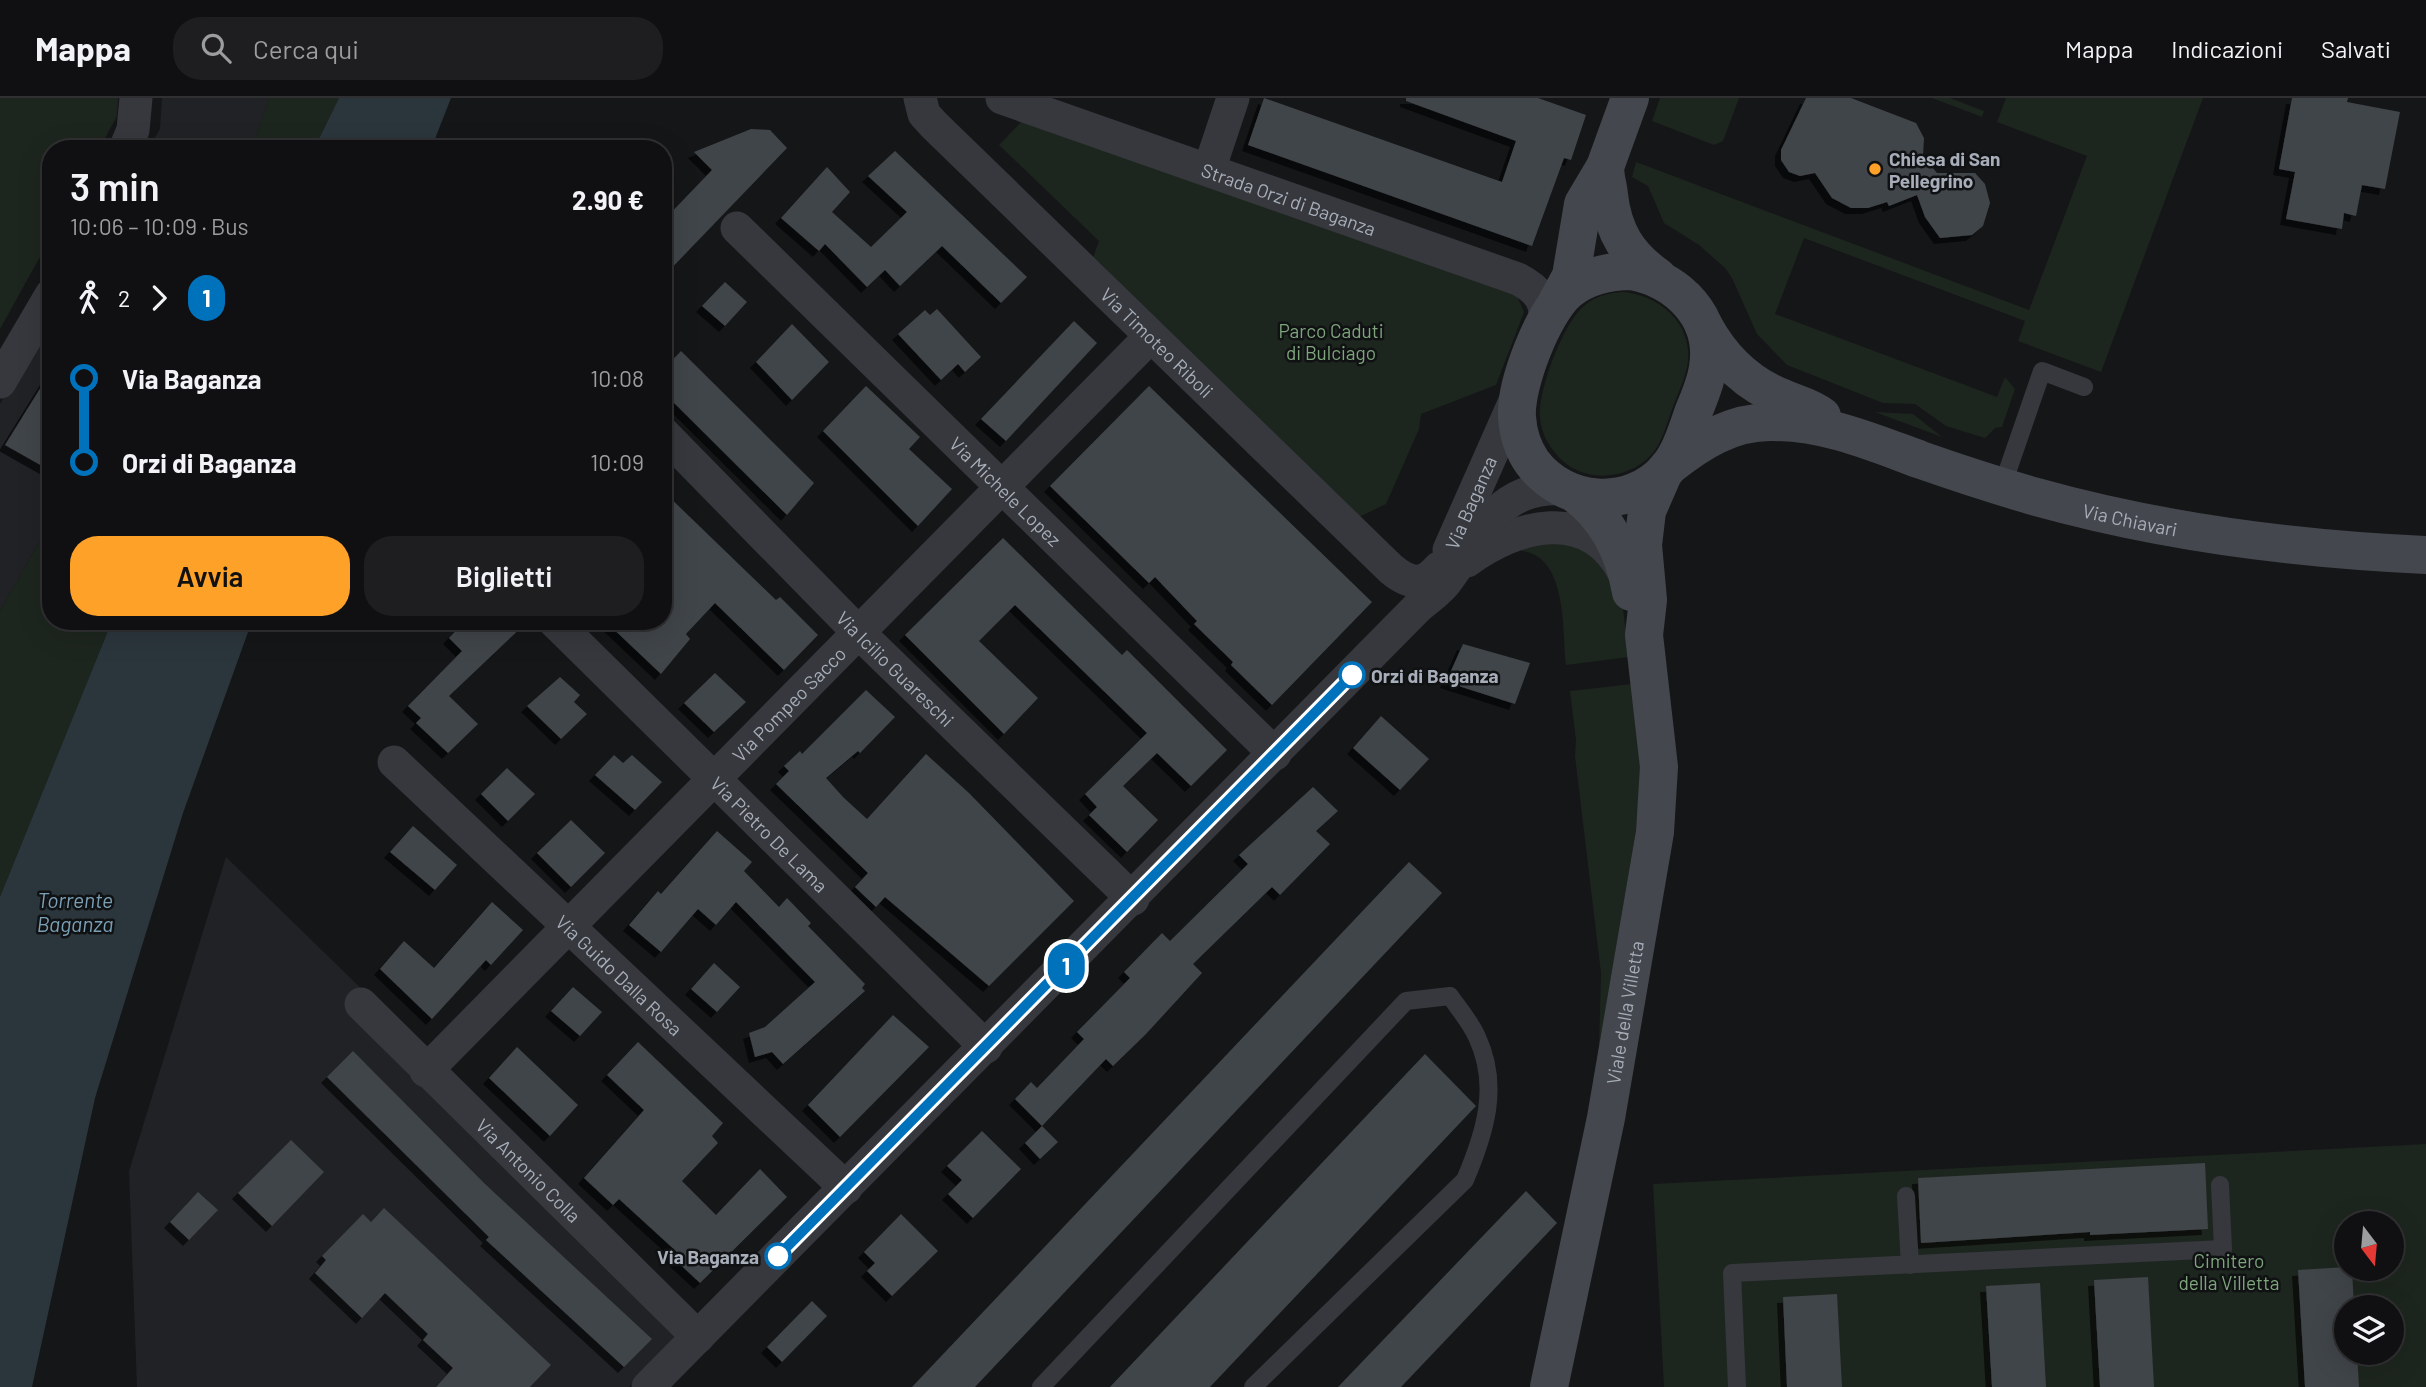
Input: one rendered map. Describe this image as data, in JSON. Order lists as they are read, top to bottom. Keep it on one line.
{"streets":{"street":["Strada Orzi di Baganza","Via Timoteo Riboli","Via Michele Lopez","Via Baganza","Via Chiavari","Via Icilio Guareschi","Via Pompeo Sacco","Via Pietro De Lama","Via Guido Dalla Rosa","Viale della Villetta","Via Antonio Colla"]},"crossings":[["Strada Orzi di Baganza","Via Baganza"],["Strada Orzi di Baganza","Via Chiavari"],["Strada Orzi di Baganza","Viale della Villetta"],["Via Timoteo Riboli","Via Pompeo Sacco"],["Via Michele Lopez","Via Baganza"],["Via Michele Lopez","Via Pompeo Sacco"],["Via Baganza","Via Chiavari"],["Via Baganza","Via Icilio Guareschi"],["Via Baganza","Via Pietro De Lama"],["Via Baganza","Via Guido Dalla Rosa"],["Via Baganza","Viale della Villetta"],["Via Baganza","Via Antonio Colla"],["Via Chiavari","Viale della Villetta"],["Via Icilio Guareschi","Via Pompeo Sacco"],["Via Pompeo Sacco","Via Pietro De Lama"],["Via Pompeo Sacco","Via Guido Dalla Rosa"],["Via Pompeo Sacco","Via Antonio Colla"]],"water":["Torrente Baganza"],"parks":["Parco Caduti di Bulciago","Cimitero della Villetta"],"places":["Chiesa di San Pellegrino","Orzi di Baganza","Via Baganza"],"lines":["bus line 1"],"north":"bottom","page":{"header":"Mappa","search":"Cerca qui","nav":["Mappa","Indicazioni","Salvati"],"on_map":"1","heading":["3 min","10:06 – 10:09 · Bus","2.90 €"],"legs":["2","1"],"list":[{"name":"Via Baganza","value":"10:08"},{"name":"Orzi di Baganza","value":"10:09"}],"buttons":["Avvia","Biglietti"]}}
